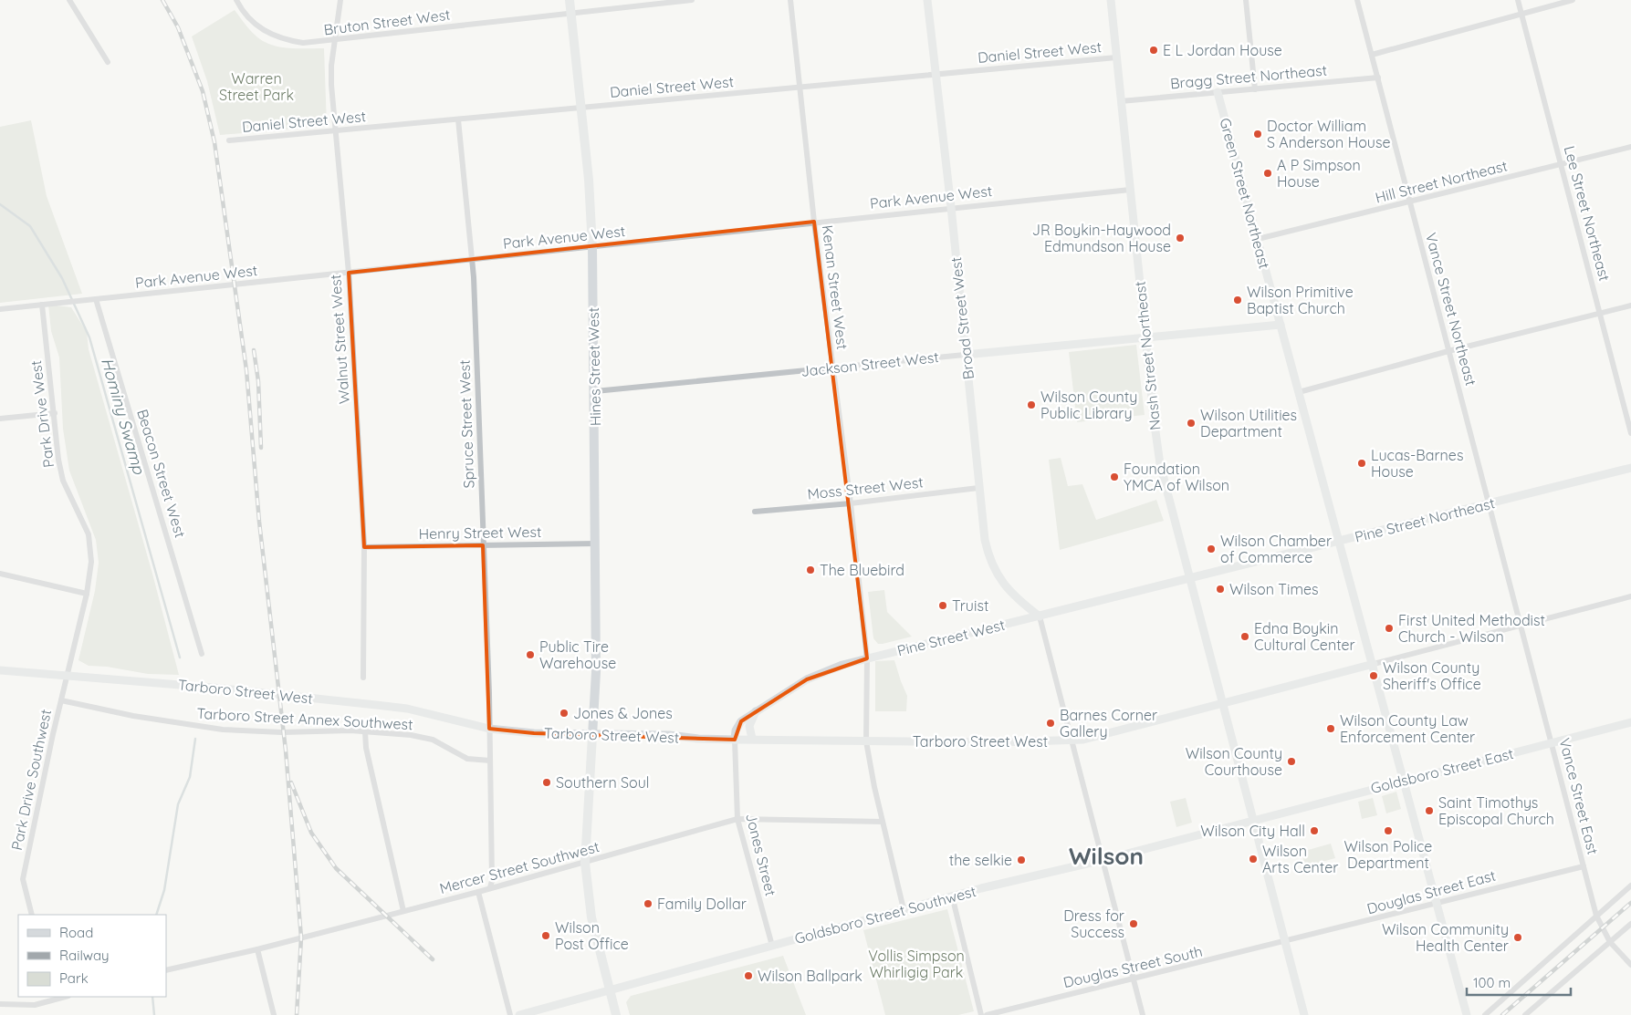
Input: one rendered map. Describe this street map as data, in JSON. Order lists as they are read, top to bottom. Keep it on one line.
{"streets":{"main road":["Hines Street West"],"street":["Bruton Street West","Daniel Street West","Bragg Street Northeast","Hill Street Northeast","Green Street Northeast","Park Avenue West","Lee Street Northeast","Kenan Street West","Vance Street Northeast","Broad Street West","Walnut Street West","Nash Street Northeast","Jackson Street West","Park Drive West","Spruce Street West","Beacon Street West","Moss Street West","Pine Street Northeast","Henry Street West","Pine Street West","Tarboro Street West","Tarboro Street Annex Southwest","Goldsboro Street East","Park Drive Southwest","Vance Street East","Jones Street","Mercer Street Southwest","Douglas Street East","Goldsboro Street Southwest","Douglas Street South"]},"crossings":[["Bruton Street West","Walnut Street West"],["Bruton Street West","Hines Street West"],["Daniel Street West","Kenan Street West"],["Daniel Street West","Broad Street West"],["Daniel Street West","Walnut Street West"],["Daniel Street West","Nash Street Northeast"],["Daniel Street West","Hines Street West"],["Daniel Street West","Spruce Street West"],["Bragg Street Northeast","Green Street Northeast"],["Bragg Street Northeast","Vance Street Northeast"],["Bragg Street Northeast","Nash Street Northeast"],["Hill Street Northeast","Green Street Northeast"],["Hill Street Northeast","Lee Street Northeast"],["Hill Street Northeast","Vance Street Northeast"],["Green Street Northeast","Jackson Street West"],["Green Street Northeast","Pine Street Northeast"],["Green Street Northeast","Tarboro Street West"],["Green Street Northeast","Goldsboro Street East"],["Green Street Northeast","Douglas Street East"],["Park Avenue West","Kenan Street West"],["Park Avenue West","Broad Street West"],["Park Avenue West","Walnut Street West"],["Park Avenue West","Nash Street Northeast"],["Park Avenue West","Hines Street West"],["Park Avenue West","Park Drive West"],["Park Avenue West","Spruce Street West"],["Park Avenue West","Beacon Street West"],["Kenan Street West","Jackson Street West"],["Kenan Street West","Moss Street West"],["Kenan Street West","Pine Street West"],["Kenan Street West","Tarboro Street West"],["Kenan Street West","Mercer Street Southwest"],["Kenan Street West","Goldsboro Street Southwest"],["Vance Street Northeast","Pine Street Northeast"],["Vance Street Northeast","Vance Street East"],["Broad Street West","Jackson Street West"],["Broad Street West","Moss Street West"],["Broad Street West","Pine Street West"],["Walnut Street West","Henry Street West"],["Nash Street Northeast","Jackson Street West"],["Nash Street Northeast","Pine Street Northeast"],["Nash Street Northeast","Pine Street West"],["Nash Street Northeast","Tarboro Street West"],["Nash Street Northeast","Goldsboro Street East"],["Nash Street Northeast","Douglas Street East"],["Nash Street Northeast","Goldsboro Street Southwest"],["Nash Street Northeast","Douglas Street South"],["Jackson Street West","Hines Street West"],["Hines Street West","Henry Street West"],["Hines Street West","Tarboro Street West"],["Hines Street West","Mercer Street Southwest"],["Hines Street West","Goldsboro Street Southwest"],["Park Drive West","Tarboro Street West"],["Park Drive West","Park Drive Southwest"],["Spruce Street West","Henry Street West"],["Spruce Street West","Tarboro Street West"],["Spruce Street West","Tarboro Street Annex Southwest"],["Spruce Street West","Mercer Street Southwest"],["Pine Street Northeast","Pine Street West"],["Pine Street West","Tarboro Street West"],["Pine Street West","Jones Street"],["Tarboro Street West","Park Drive Southwest"],["Tarboro Street West","Jones Street"],["Tarboro Street Annex Southwest","Park Drive Southwest"],["Goldsboro Street East","Vance Street East"],["Goldsboro Street East","Goldsboro Street Southwest"],["Vance Street East","Douglas Street East"],["Jones Street","Mercer Street Southwest"],["Jones Street","Goldsboro Street Southwest"],["Douglas Street East","Douglas Street South"]],"districts":["Wilson"],"water":["Hominy Swamp"],"parks":["Warren Street Park","Vollis Simpson Whirligig Park"],"places":["E L Jordan House","Doctor William S Anderson House","A P Simpson House","JR Boykin-Haywood Edmundson House","Wilson Primitive Baptist Church","Wilson County Public Library","Wilson Utilities Department","Lucas-Barnes House","Foundation YMCA of Wilson","Wilson Chamber of Commerce","The Bluebird","Wilson Times","Truist","First United Methodist Church - Wilson","Edna Boykin Cultural Center","Public Tire Warehouse","Wilson County Sheriff's Office","Jones & Jones","Barnes Corner Gallery","Wilson County Law Enforcement Center","Wilson County Courthouse","Southern Soul","Saint Timothys Episcopal Church","Wilson City Hall","Wilson Police Department","Wilson Arts Center","the selkie","Family Dollar","Dress for Success","Wilson Post Office","Wilson Community Health Center","Wilson Ballpark"],"legend":["Road","Railway","Park"],"scale_bar":"100 m"}
